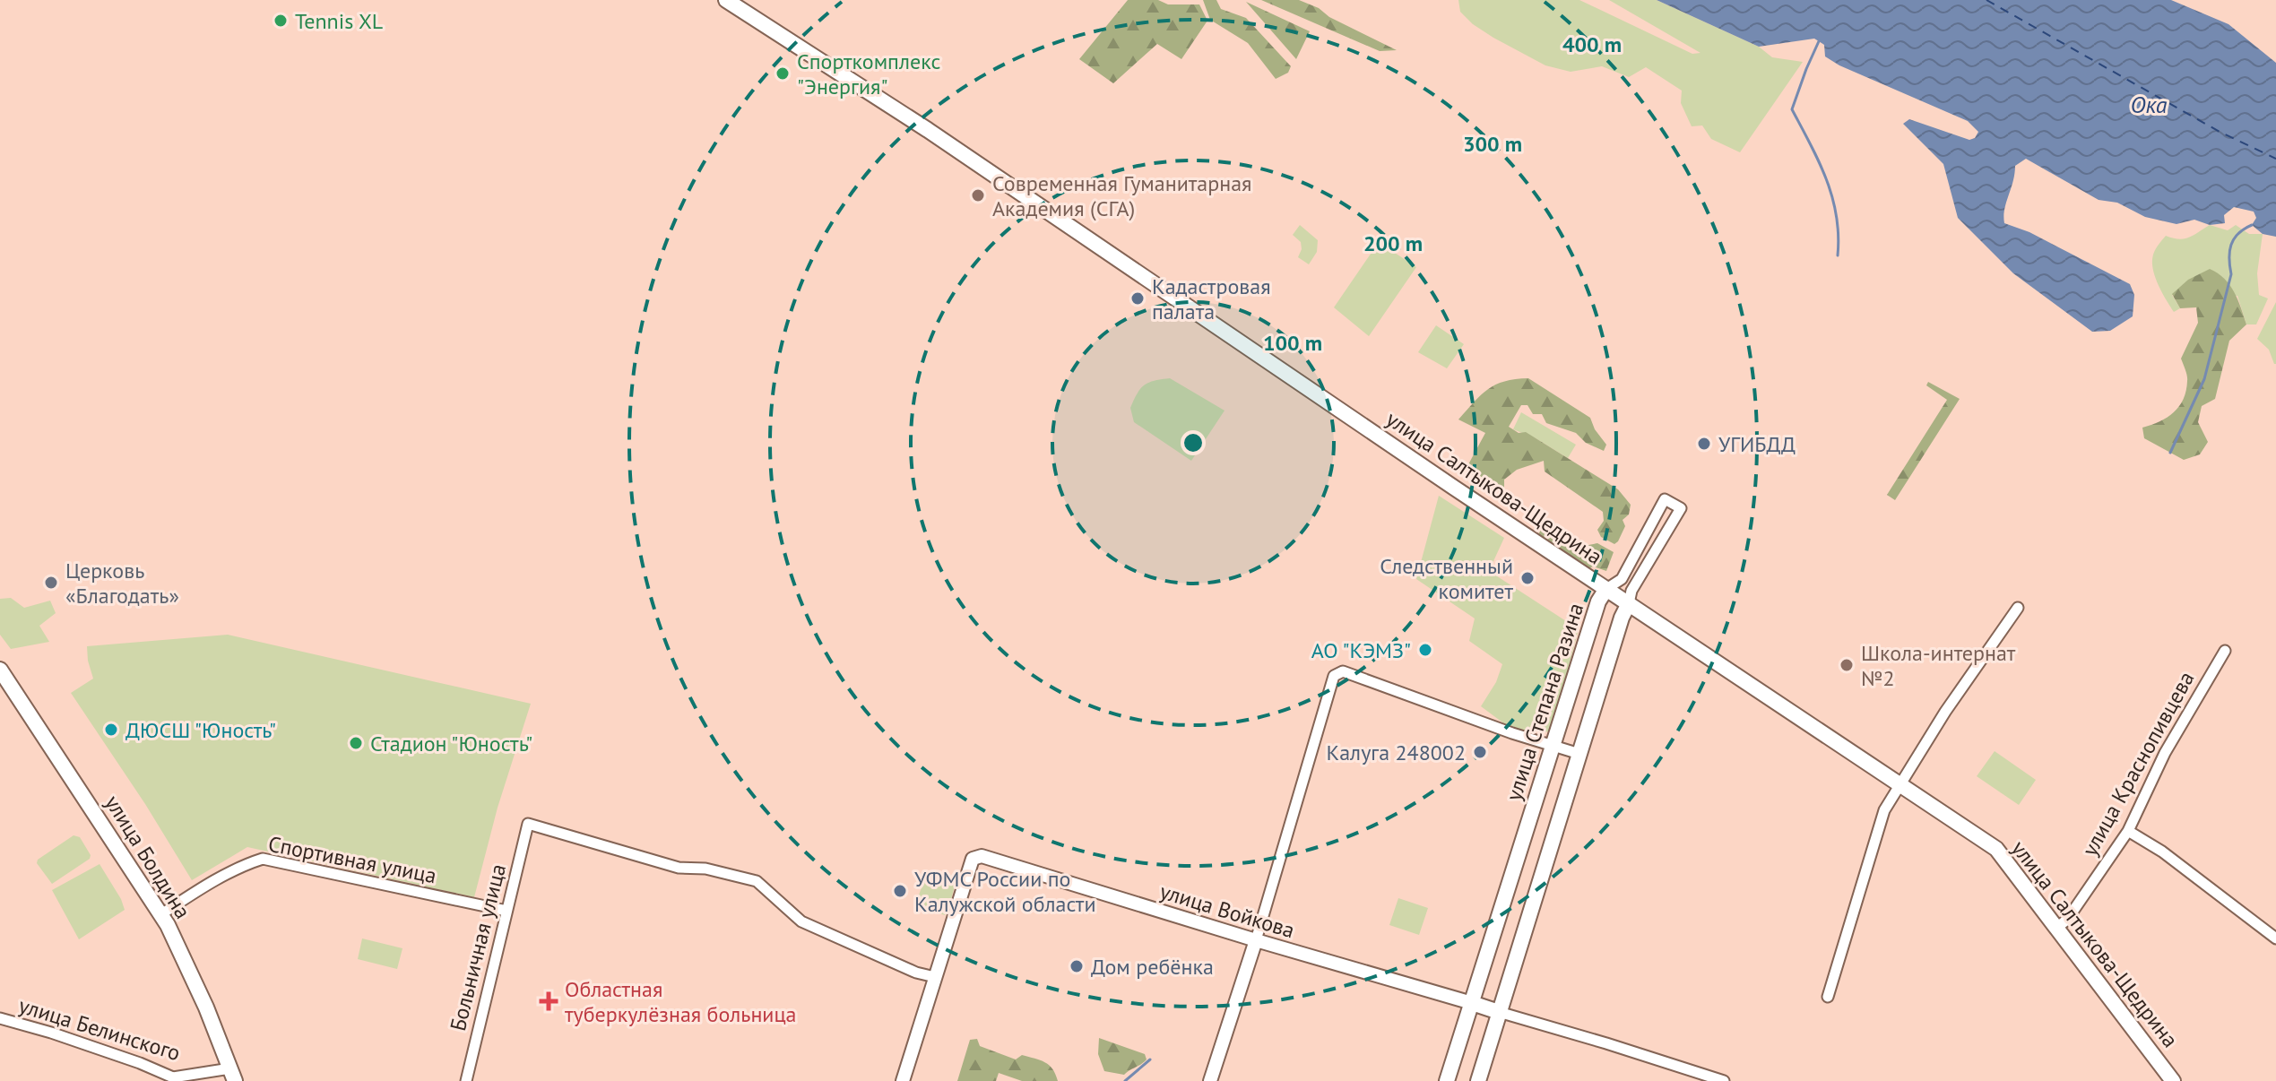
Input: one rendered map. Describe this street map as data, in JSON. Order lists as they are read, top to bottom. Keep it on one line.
{"streets":{"main road":["улица Салтыкова-Щедрина","улица Степана Разина","улица Болдина"],"street":["улица Краснопивцева","Спортивная улица","улица Войкова","Больничная улица","улица Белинского"]},"crossings":[["улица Салтыкова-Щедрина","улица Степана Разина"],["улица Салтыкова-Щедрина","улица Краснопивцева"],["улица Степана Разина","улица Войкова"],["улица Болдина","Спортивная улица"],["улица Болдина","улица Белинского"],["Спортивная улица","Больничная улица"],["улица Войкова","Больничная улица"]],"water":["Ока"],"places":{"other":["Tennis XL","Спорткомплекс \"Энергия\"","Современная Гуманитарная Академия (СГА)","Кадастровая палата","УГИБДД","Следственный комитет","Церковь «Благодать»","АО \"КЭМЗ\"","Школа-интернат №2","ДЮСШ \"Юность\"","Стадион \"Юность\"","Калуга 248002","УФМС России по Калужской области","Дом ребёнка"],"health":["Областная туберкулёзная больница"]},"rings":["400 m","300 m","200 m","100 m"]}
